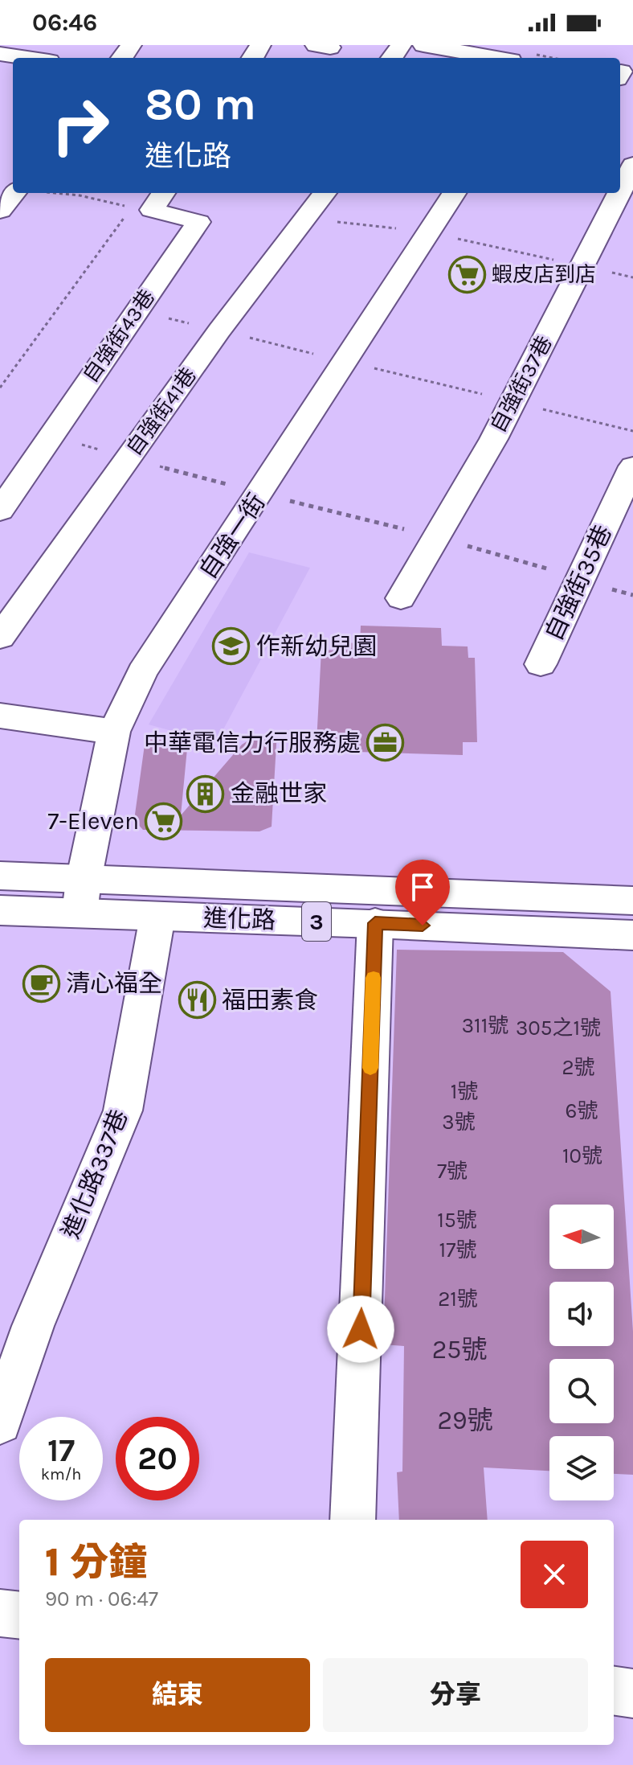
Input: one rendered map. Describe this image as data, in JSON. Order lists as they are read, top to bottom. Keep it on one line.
{"streets":{"street":["自強街43巷","自強街37巷","自強街41巷","自強一街","自強街35巷","進化路","3","進化路337巷"]},"crossings":[["自強一街","進化路"],["進化路","進化路337巷"]],"places":{"supermarket":["蝦皮店到店","7-Eleven"],"school or university":["作新幼兒園"],"office":["中華電信力行服務處"],"building":["金融世家"],"cafe":["清心福全"],"restaurant":["福田素食"]},"house_numbers":["311號","305之1號","2號","1號","6號","3號","10號","7號","15號","17號","21號","25號","29號"],"north":"left","page":{"status":"06:46","turn":["80 m","進化路"],"speed":"17 km/h","limit":"20","heading":["1 分鐘","90 m · 06:47"],"buttons":["結束","分享"]}}
